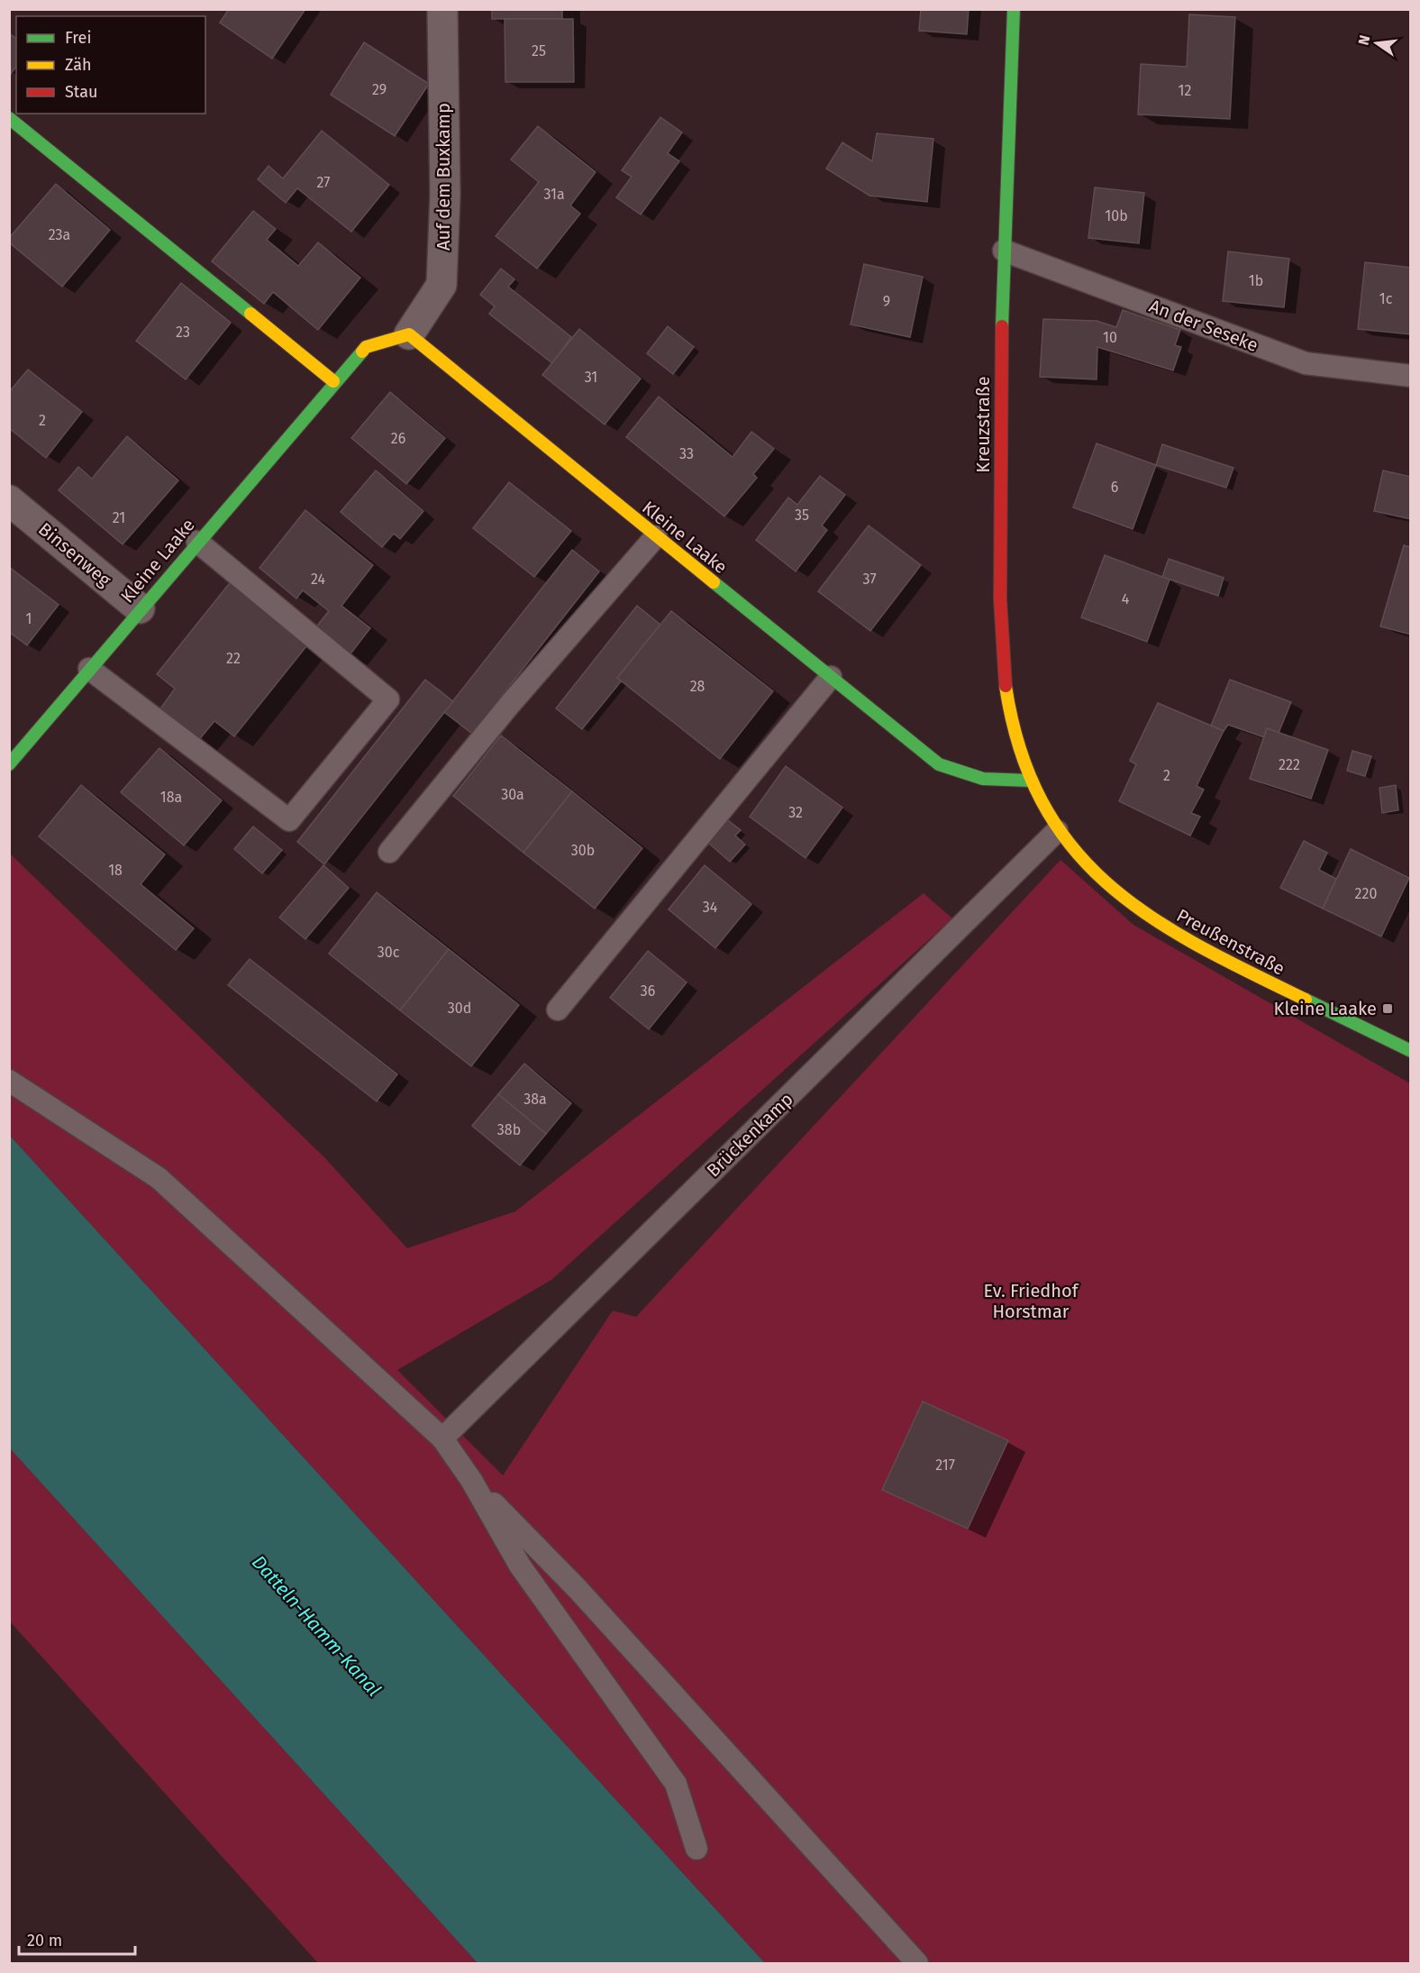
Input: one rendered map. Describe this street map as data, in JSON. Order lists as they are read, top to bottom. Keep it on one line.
{"streets":{"street":["Auf dem Buxkamp","Kreuzstraße","Kleine Laake","Binsenweg","Preußenstraße"],"lane":["An der Seseke","Brückenkamp"]},"crossings":[["Auf dem Buxkamp","Kleine Laake"],["An der Seseke","Kreuzstraße"],["Kreuzstraße","Kleine Laake"],["Kreuzstraße","Preußenstraße"],["Kreuzstraße","Brückenkamp"],["Kleine Laake","Binsenweg"],["Preußenstraße","Brückenkamp"]],"water":["Datteln-Hamm-Kanal"],"parks":["Ev. Friedhof Horstmar"],"places":{"transit":["Kleine Laake"]},"house_numbers":["25","29","12","27","31a","10b","23a","1b","1c","9","23","10","31","2","26","33","6","35","21","24","37","4","1","22","28","222","2","30a","18a","32","30b","18","220","34","30c","36","30d","38a","38b","217"],"legend":["Frei","Zäh","Stau"],"scale_bar":"20 m","north":"left"}
